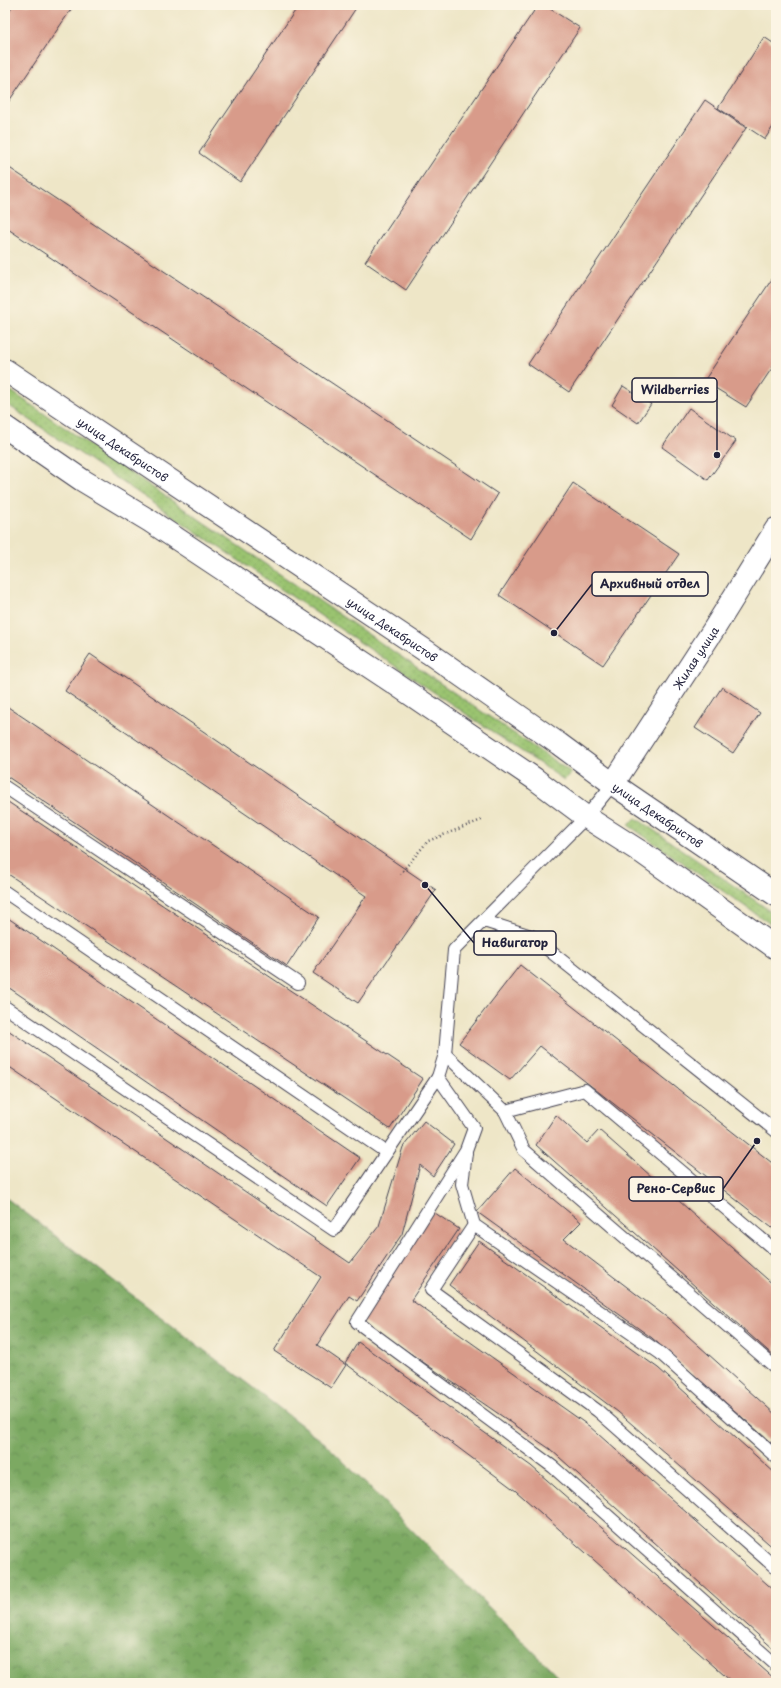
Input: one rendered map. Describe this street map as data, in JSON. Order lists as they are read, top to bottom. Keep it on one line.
{"streets":{"street":["улица Декабристов","Жилая улица"]},"crossings":[["улица Декабристов","Жилая улица"]],"places":["Wildberries","Архивный отдел","Навигатор","Рено-Сервис"]}
